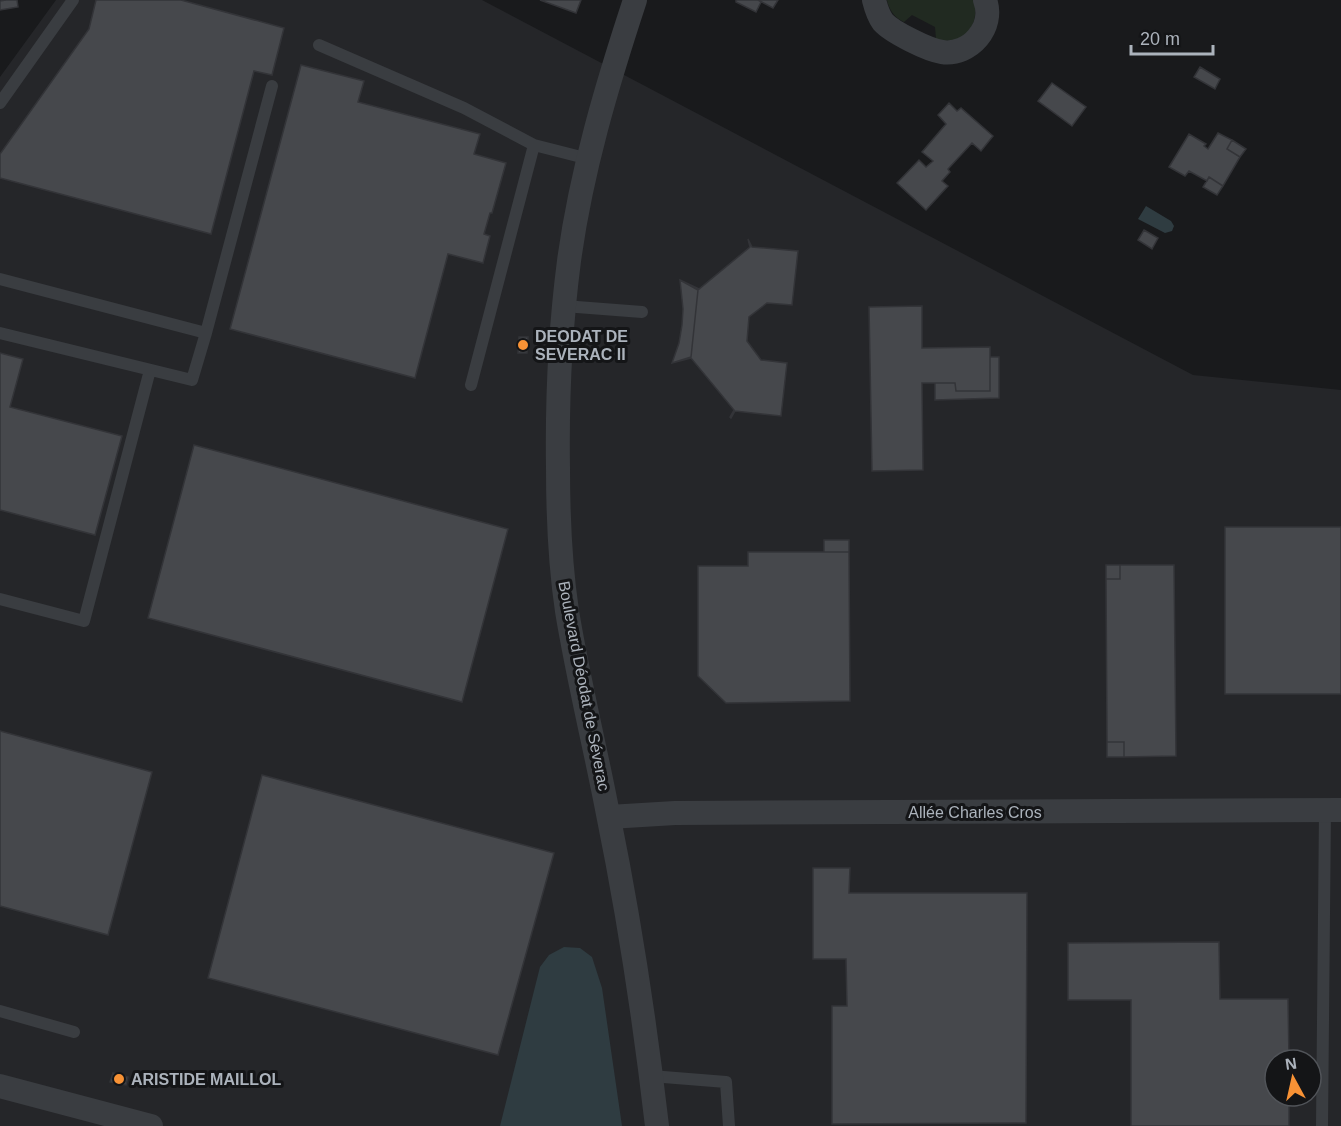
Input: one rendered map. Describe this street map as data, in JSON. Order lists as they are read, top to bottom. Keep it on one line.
{"streets":{"street":["Boulevard Déodat de Séverac","Allée Charles Cros"]},"crossings":[["Boulevard Déodat de Séverac","Allée Charles Cros"]],"places":["DEODAT DE SEVERAC II","ARISTIDE MAILLOL"],"scale_bar":"20 m","north":"top"}
